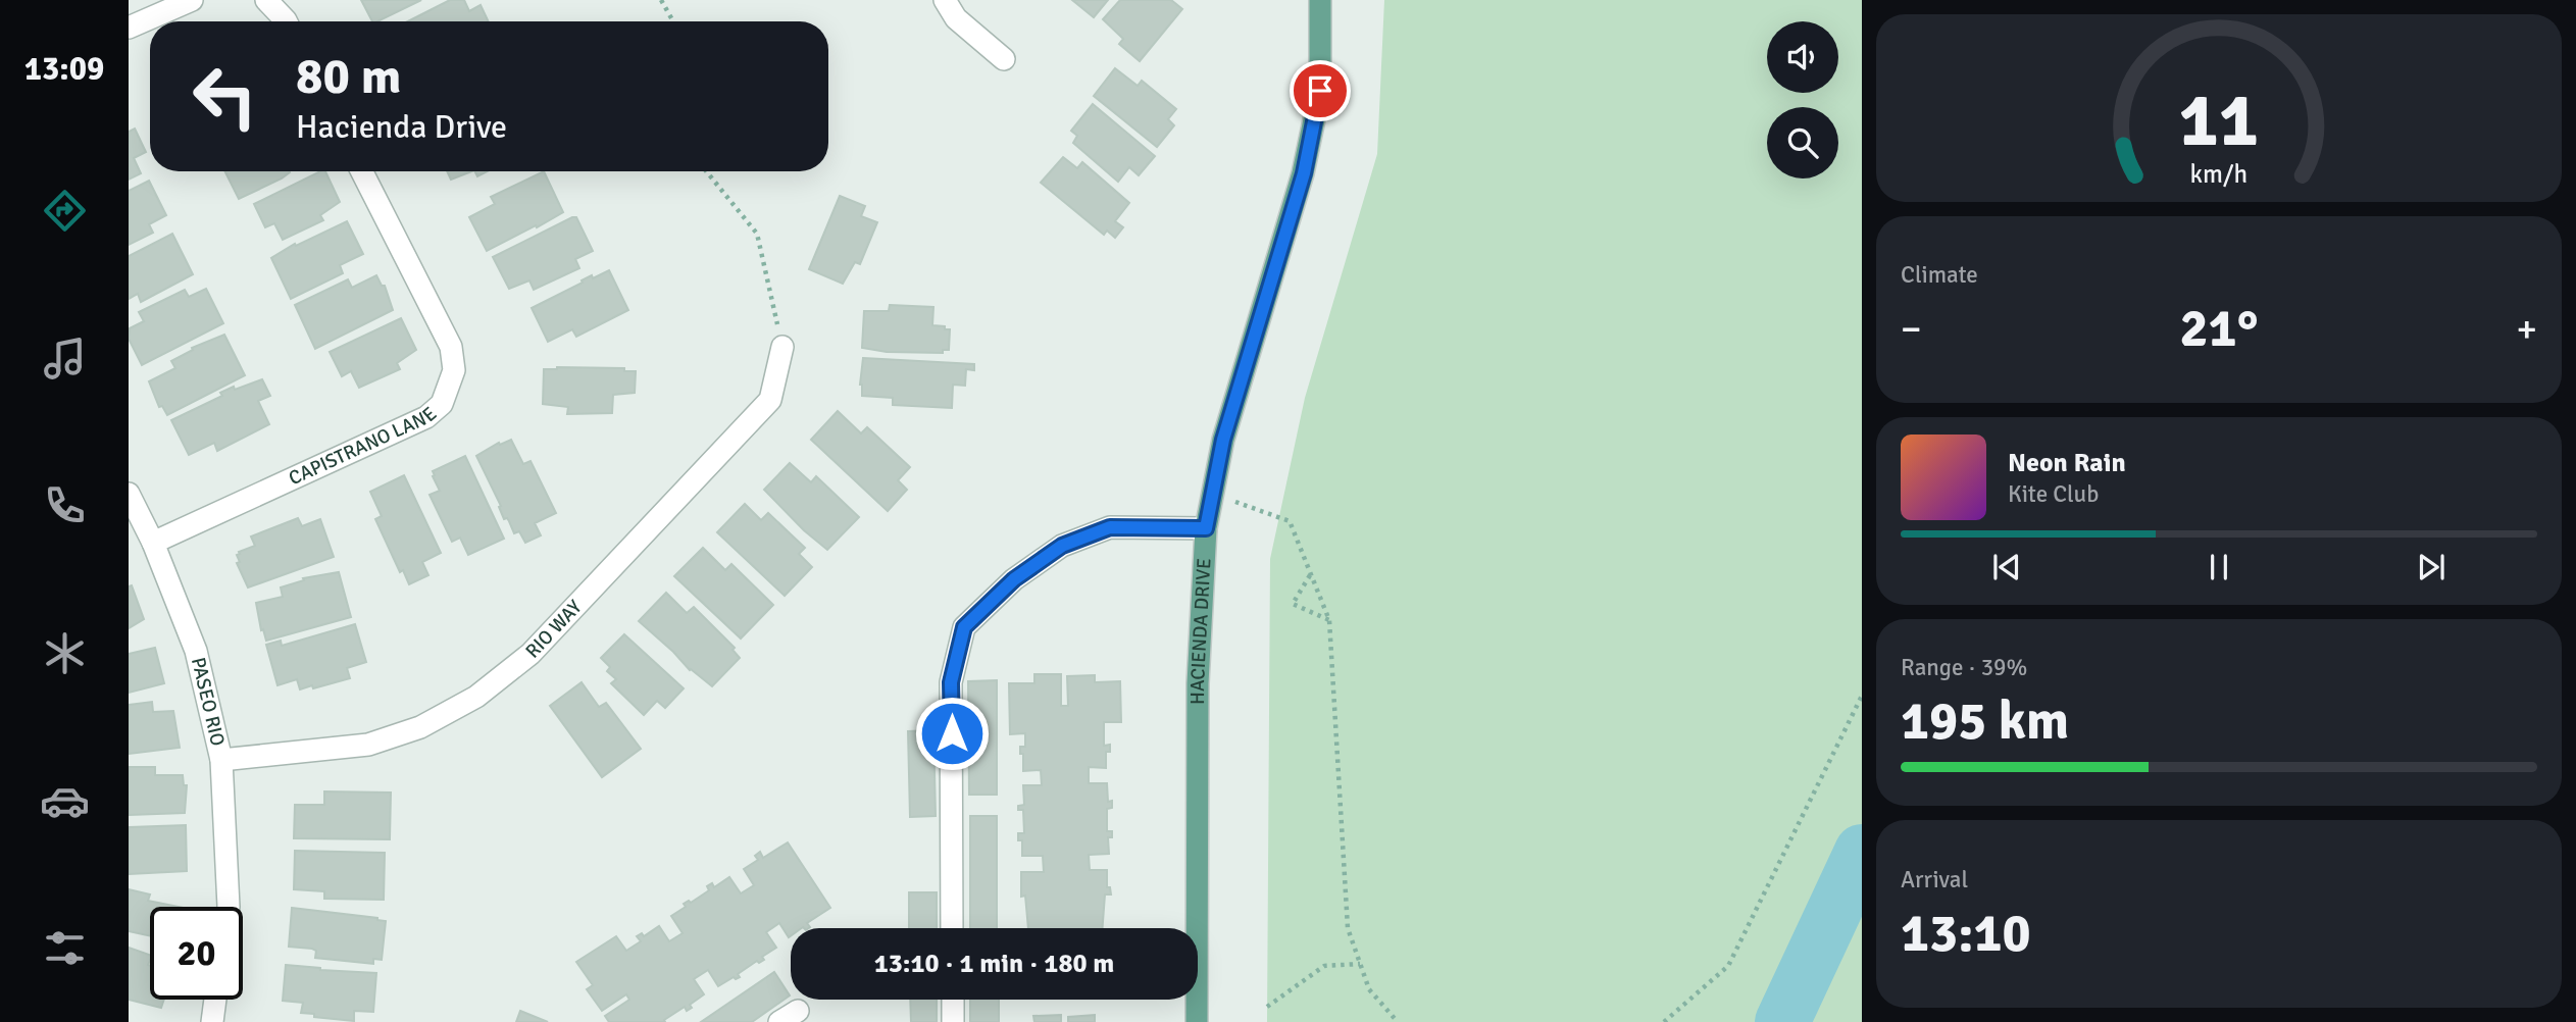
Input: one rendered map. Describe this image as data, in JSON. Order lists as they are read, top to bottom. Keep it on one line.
{"streets":{"main road":["HACIENDA DRIVE"],"street":["CAPISTRANO LANE","RIO WAY","PASEO RIO"]},"crossings":[["CAPISTRANO LANE","PASEO RIO"],["RIO WAY","PASEO RIO"]],"page":{"tabs":"13:09","turn":["80 m","Hacienda Drive"],"tile":["Climate",["Range · 39%","195 km"],["Arrival","13:10"]],"heat":["−","21°","+"],"song":["Neon Rain","Kite Club"],"limit":"20","trip":"13:10 · 1 min · 180 m","gauge":["11","km/h"]}}
